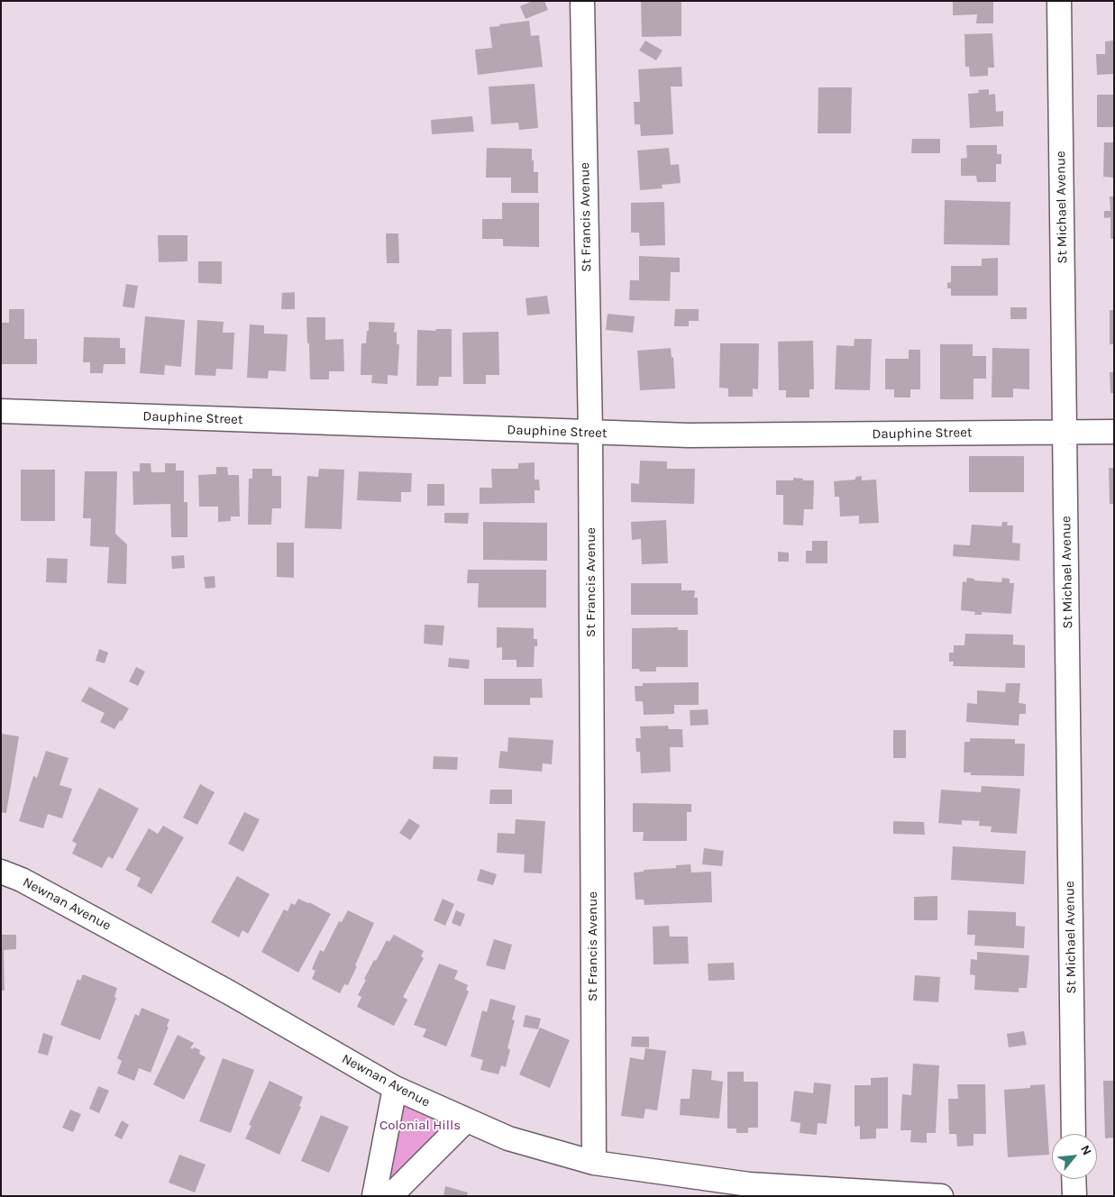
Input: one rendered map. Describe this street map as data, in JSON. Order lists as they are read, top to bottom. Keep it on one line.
{"streets":{"street":["St Michael Avenue","St Francis Avenue","Dauphine Street","Newnan Avenue"]},"crossings":[["St Michael Avenue","Dauphine Street"],["St Francis Avenue","Dauphine Street"],["St Francis Avenue","Newnan Avenue"]],"parks":["Colonial Hills"],"north":"top right"}
